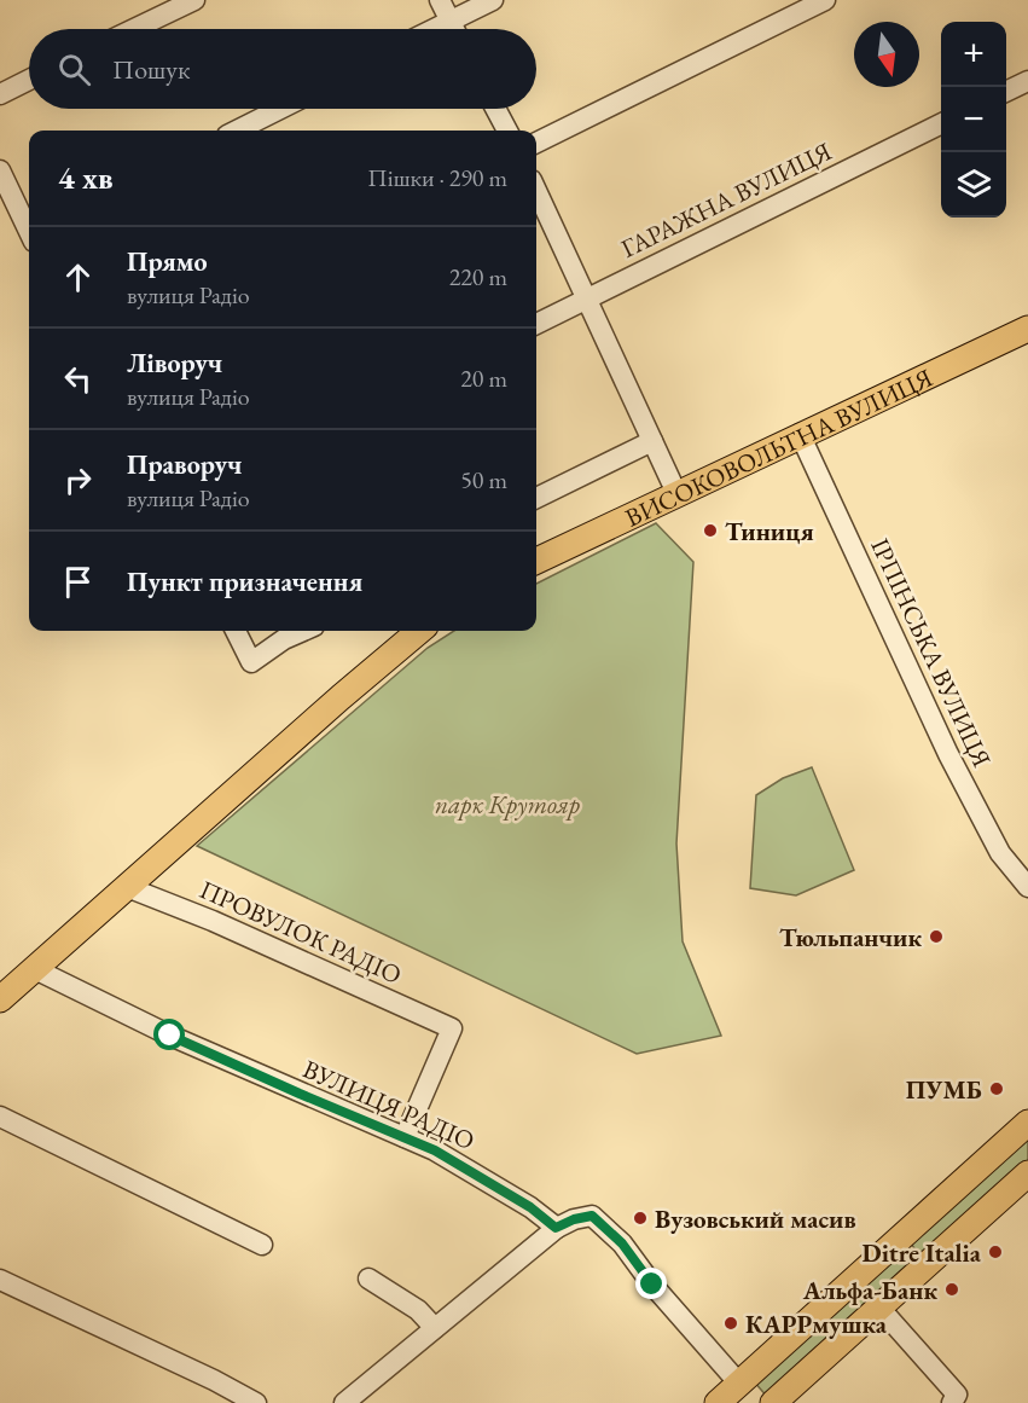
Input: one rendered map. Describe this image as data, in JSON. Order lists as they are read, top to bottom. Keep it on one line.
{"streets":{"main road":["ВИСОКОВОЛЬТНА ВУЛИЦЯ"],"street":["ГАРАЖНА ВУЛИЦЯ","ІРПІНСЬКА ВУЛИЦЯ","ПРОВУЛОК РАДІО","ВУЛИЦЯ РАДІО"]},"crossings":[["ВИСОКОВОЛЬТНА ВУЛИЦЯ","ІРПІНСЬКА ВУЛИЦЯ"],["ПРОВУЛОК РАДІО","ВУЛИЦЯ РАДІО"]],"parks":["парк Крутояр"],"places":["Тиниця","Тюльпанчик","ПУМБ","Вузовський масив","Ditre Italia","Альфа-Банк","КАРРмушка"],"north":"bottom","page":{"map_buttons":["+","−"],"search":"Пошук","heading":["4 хв","Пішки · 290 m"],"list":[["Прямо","вулиця Радіо","220 m"],["Ліворуч","вулиця Радіо","20 m"],["Праворуч","вулиця Радіо","50 m"],"Пункт призначення"]}}
